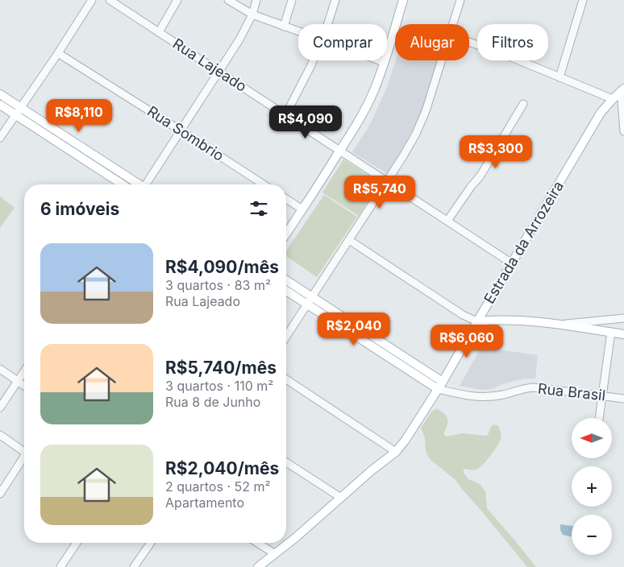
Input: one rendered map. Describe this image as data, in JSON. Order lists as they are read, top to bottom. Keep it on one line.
{"streets":{"main road":["Estrada da Arrozeira"],"street":["Rua Lajeado","Rua Sombrio","Rua Brasil"]},"crossings":[["Rua Lajeado","Estrada da Arrozeira"],["Estrada da Arrozeira","Rua Brasil"]],"north":"left","page":{"chip":["Comprar","Alugar","Filtros"],"price":["R$8,110","R$4,090","R$3,300","R$5,740","R$2,040","R$6,060"],"heading":"6 imóveis","list":[{"name":"R$4,090/mês","note":"3 quartos · 83 m² · Rua Lajeado"},{"name":"R$5,740/mês","note":"3 quartos · 110 m² · Rua 8 de Junho"},{"name":"R$2,040/mês","note":"2 quartos · 52 m² · Apartamento"}],"map_buttons":["+","−"]}}
